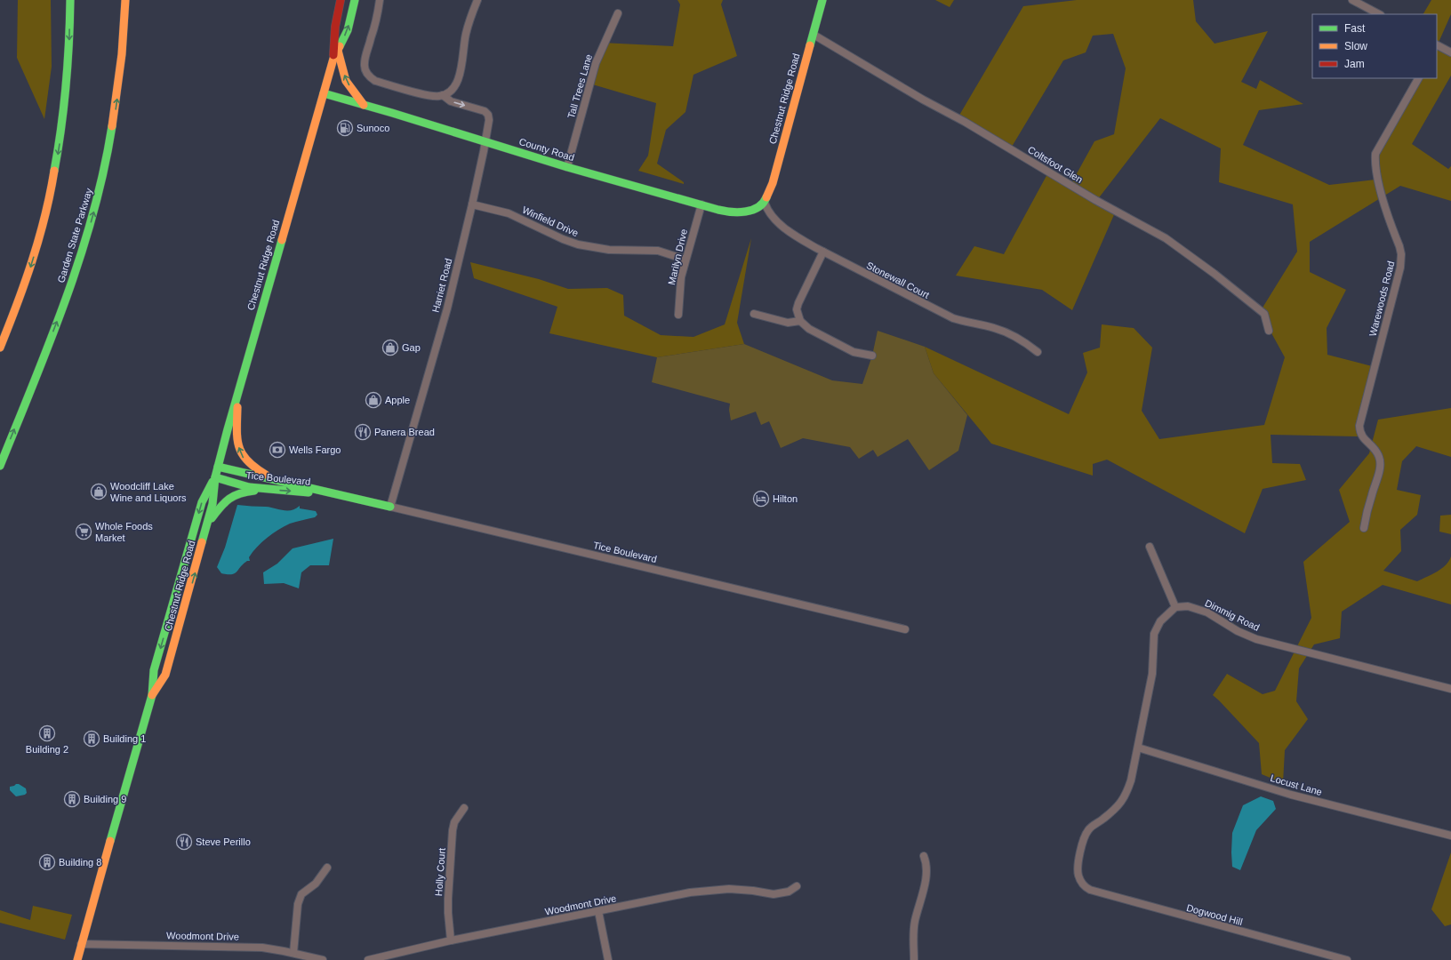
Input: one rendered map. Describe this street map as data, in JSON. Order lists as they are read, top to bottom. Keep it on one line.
{"streets":{"main road":["Chestnut Ridge Road","County Road","Garden State Parkway","Tice Boulevard"],"street":["Tall Trees Lane","Coltsfoot Glen","Winfield Drive","Marilyn Drive","Stonewall Court","Harriet Road","Warewoods Road","Dimmig Road","Locust Lane","Holly Court","Woodmont Drive","Dogwood Hill"]},"crossings":[["Tall Trees Lane","County Road"],["Chestnut Ridge Road","County Road"],["Chestnut Ridge Road","Coltsfoot Glen"],["Chestnut Ridge Road","Stonewall Court"],["Chestnut Ridge Road","Tice Boulevard"],["Chestnut Ridge Road","Woodmont Drive"],["County Road","Marilyn Drive"],["County Road","Stonewall Court"],["County Road","Harriet Road"],["Winfield Drive","Marilyn Drive"],["Winfield Drive","Harriet Road"],["Harriet Road","Tice Boulevard"],["Locust Lane","Dogwood Hill"],["Holly Court","Woodmont Drive"]],"places":{"fuel station":["Sunoco"],"shop":["Gap","Apple","Woodcliff Lake Wine and Liquors"],"restaurant":["Panera Bread","Steve Perillo"],"bank":["Wells Fargo"],"hotel":["Hilton"],"supermarket":["Whole Foods Market"],"building":["Building 2","Building 1","Building 9","Building 8"]},"legend":["Fast","Slow","Jam"]}
